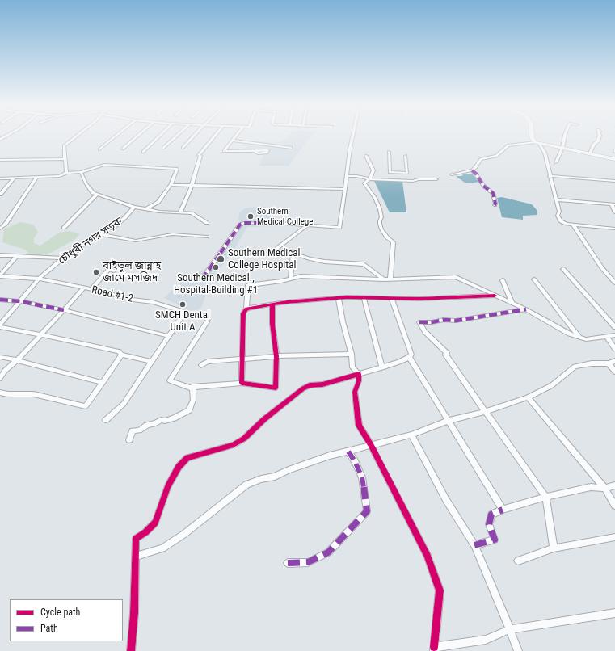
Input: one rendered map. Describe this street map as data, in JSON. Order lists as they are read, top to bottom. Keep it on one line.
{"streets":{"street":["চৌধুরী নগর সড়ক","Road #1-2"]},"places":["Southern Medical College","Southern Medical College Hospital","Southern Medical., Hospital-Building #1","বাইতুল জান্নাহ জামে মসজিদ","SMCH Dental Unit A"],"legend":["Cycle path","Path"]}
